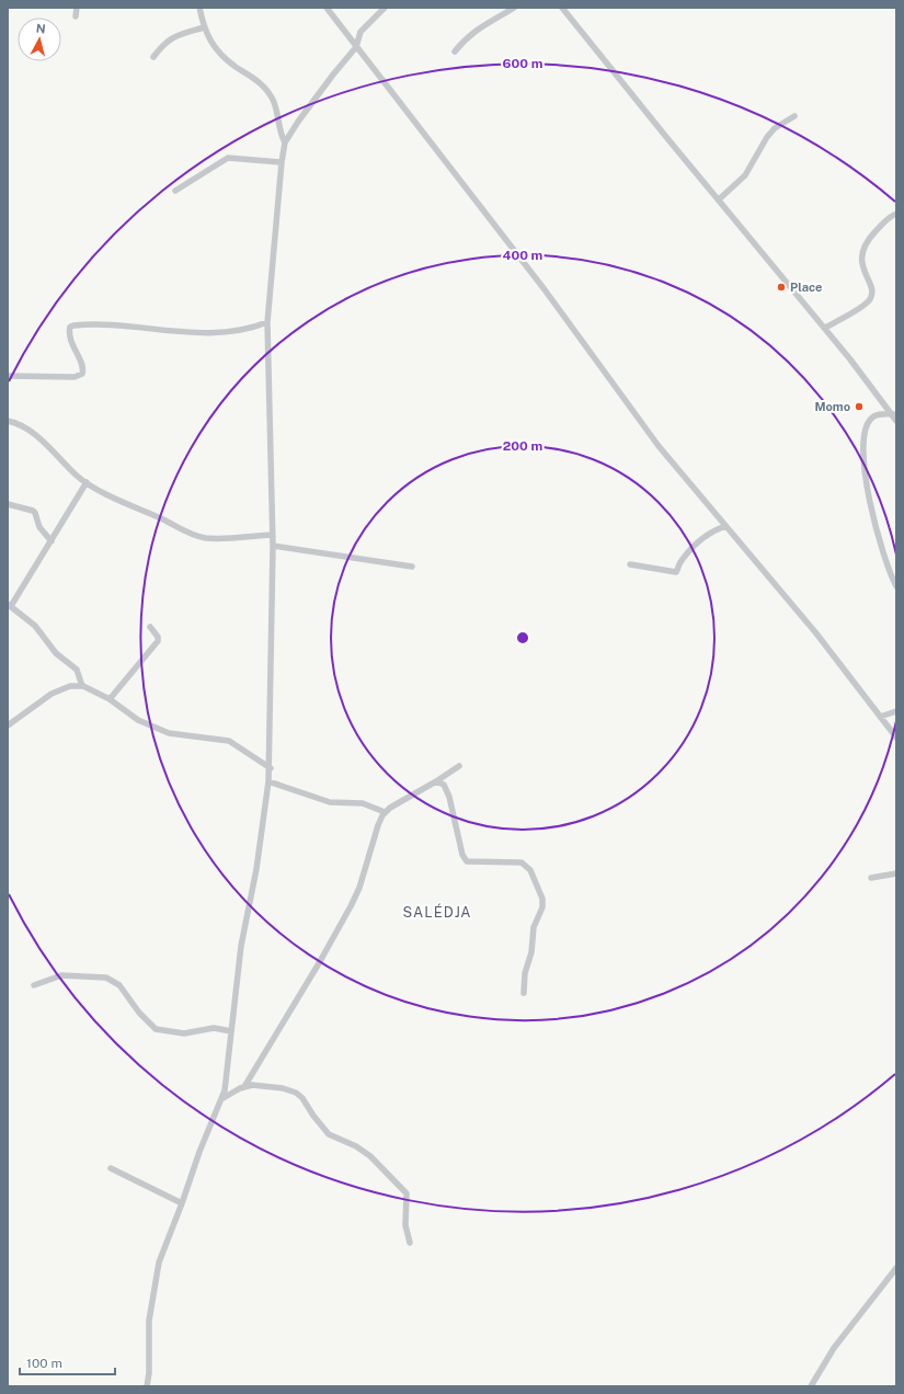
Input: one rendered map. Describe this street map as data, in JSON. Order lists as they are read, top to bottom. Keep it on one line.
{"districts":["SALÉDJA"],"places":["Place","Momo"],"scale_bar":"100 m","north":"top","rings":["600 m","400 m","200 m"]}
